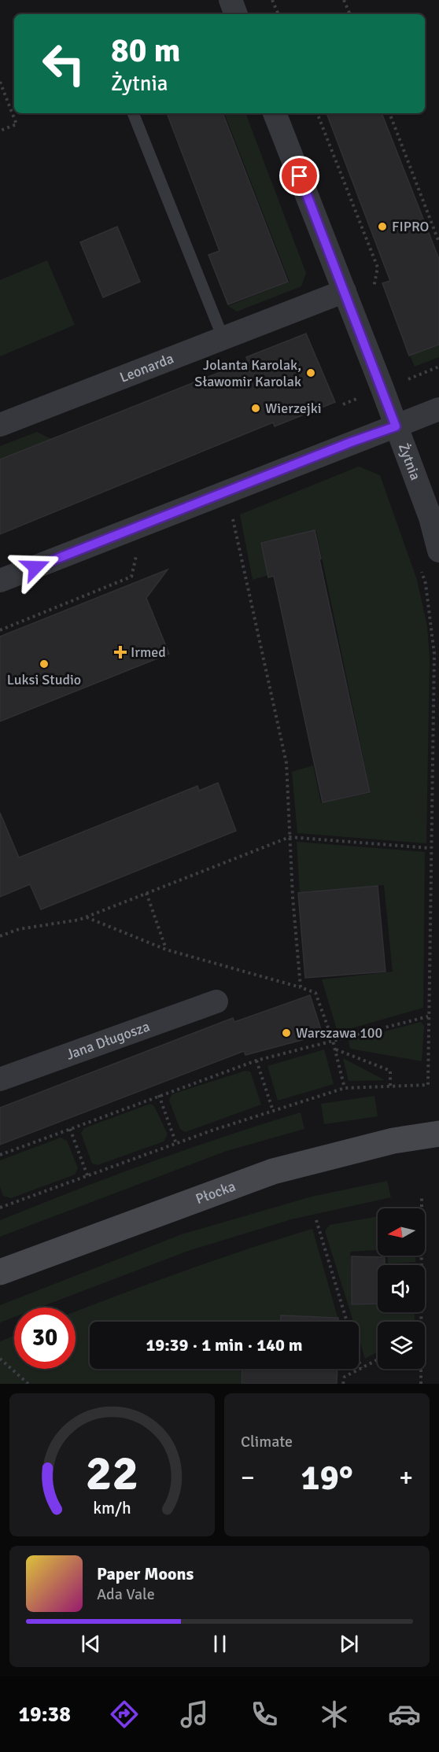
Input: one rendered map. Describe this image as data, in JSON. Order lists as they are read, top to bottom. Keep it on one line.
{"streets":{"street":["Leonarda","Żytnia","Jana Długosza","Płocka"]},"crossings":[["Leonarda","Żytnia"]],"places":{"other":["FIPRO","Jolanta Karolak, Sławomir Karolak","Wierzejki","Luksi Studio","Warszawa 100"],"health":["Irmed"]},"north":"left","page":{"turn":["80 m","Żytnia"],"limit":"30","trip":"19:39 · 1 min · 140 m","tile":"Climate","heat":["−","19°","+"],"song":["Paper Moons","Ada Vale"],"tabs":"19:38","gauge":["22","km/h"]}}
